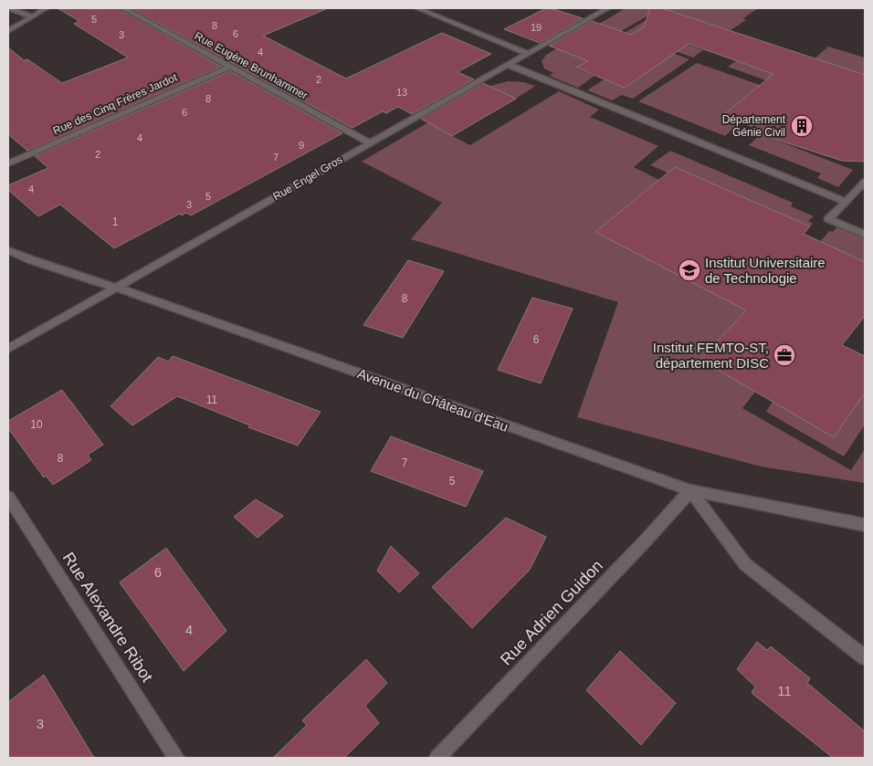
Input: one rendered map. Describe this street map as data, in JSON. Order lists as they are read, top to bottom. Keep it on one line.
{"streets":{"street":["Rue Eugène Brunhammer","Rue des Cinq Frères Jardot","Rue Engel Gros","Avenue du Château d'Eau","Rue Adrien Guidon","Rue Alexandre Ribot"]},"crossings":[["Rue Eugène Brunhammer","Rue des Cinq Frères Jardot"],["Rue Eugène Brunhammer","Rue Engel Gros"],["Rue Engel Gros","Avenue du Château d'Eau"],["Avenue du Château d'Eau","Rue Adrien Guidon"]],"places":{"building":["Département Génie Civil"],"school or university":["Institut Universitaire de Technologie"],"office":["Institut FEMTO-ST, département DISC"]},"house_numbers":["5","8","19","6","3","4","2","13","8","6","4","9","2","7","4","5","3","1","8","6","11","10","8","7","5","6","4","11","3"]}
